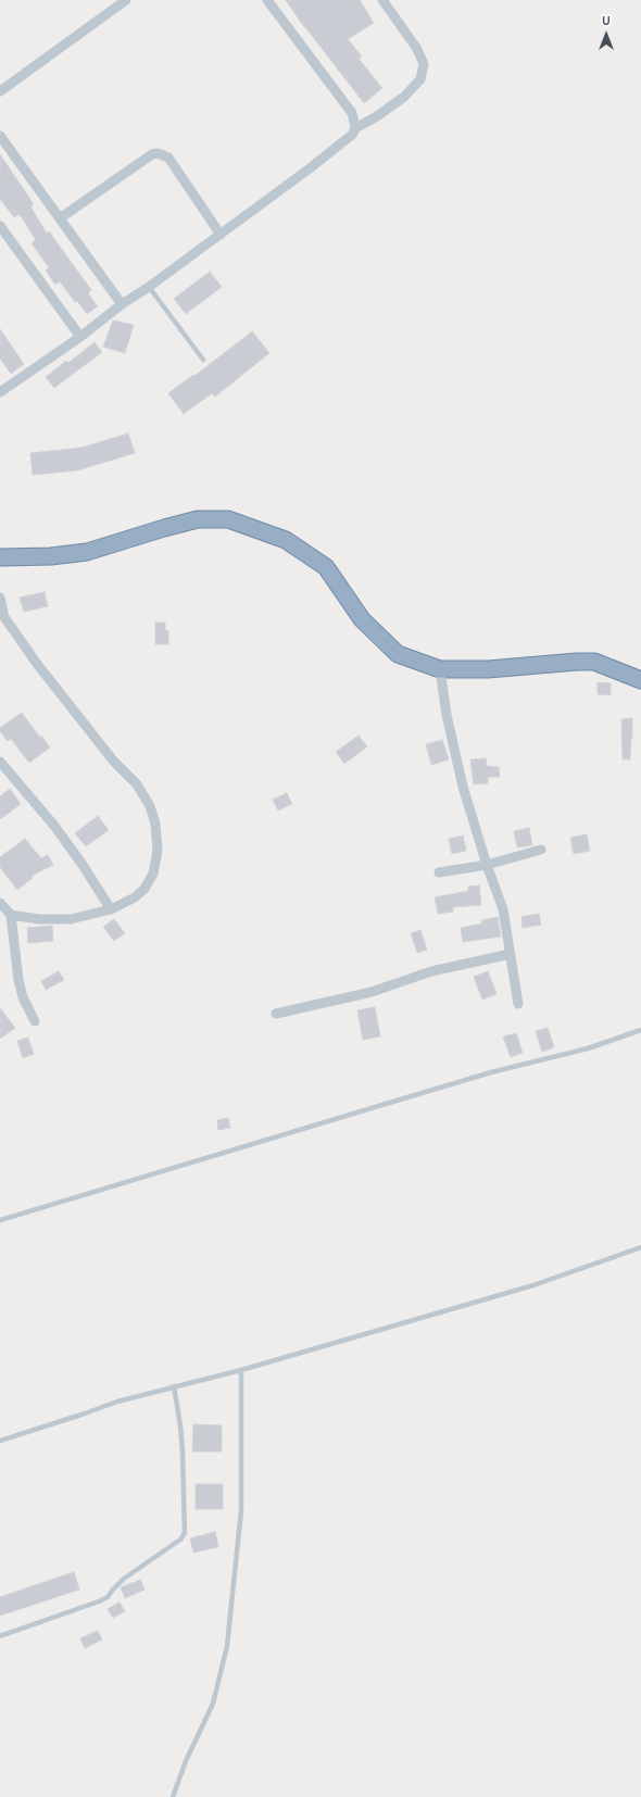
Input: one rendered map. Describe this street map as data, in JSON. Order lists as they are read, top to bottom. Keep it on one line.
{"north":"top"}
